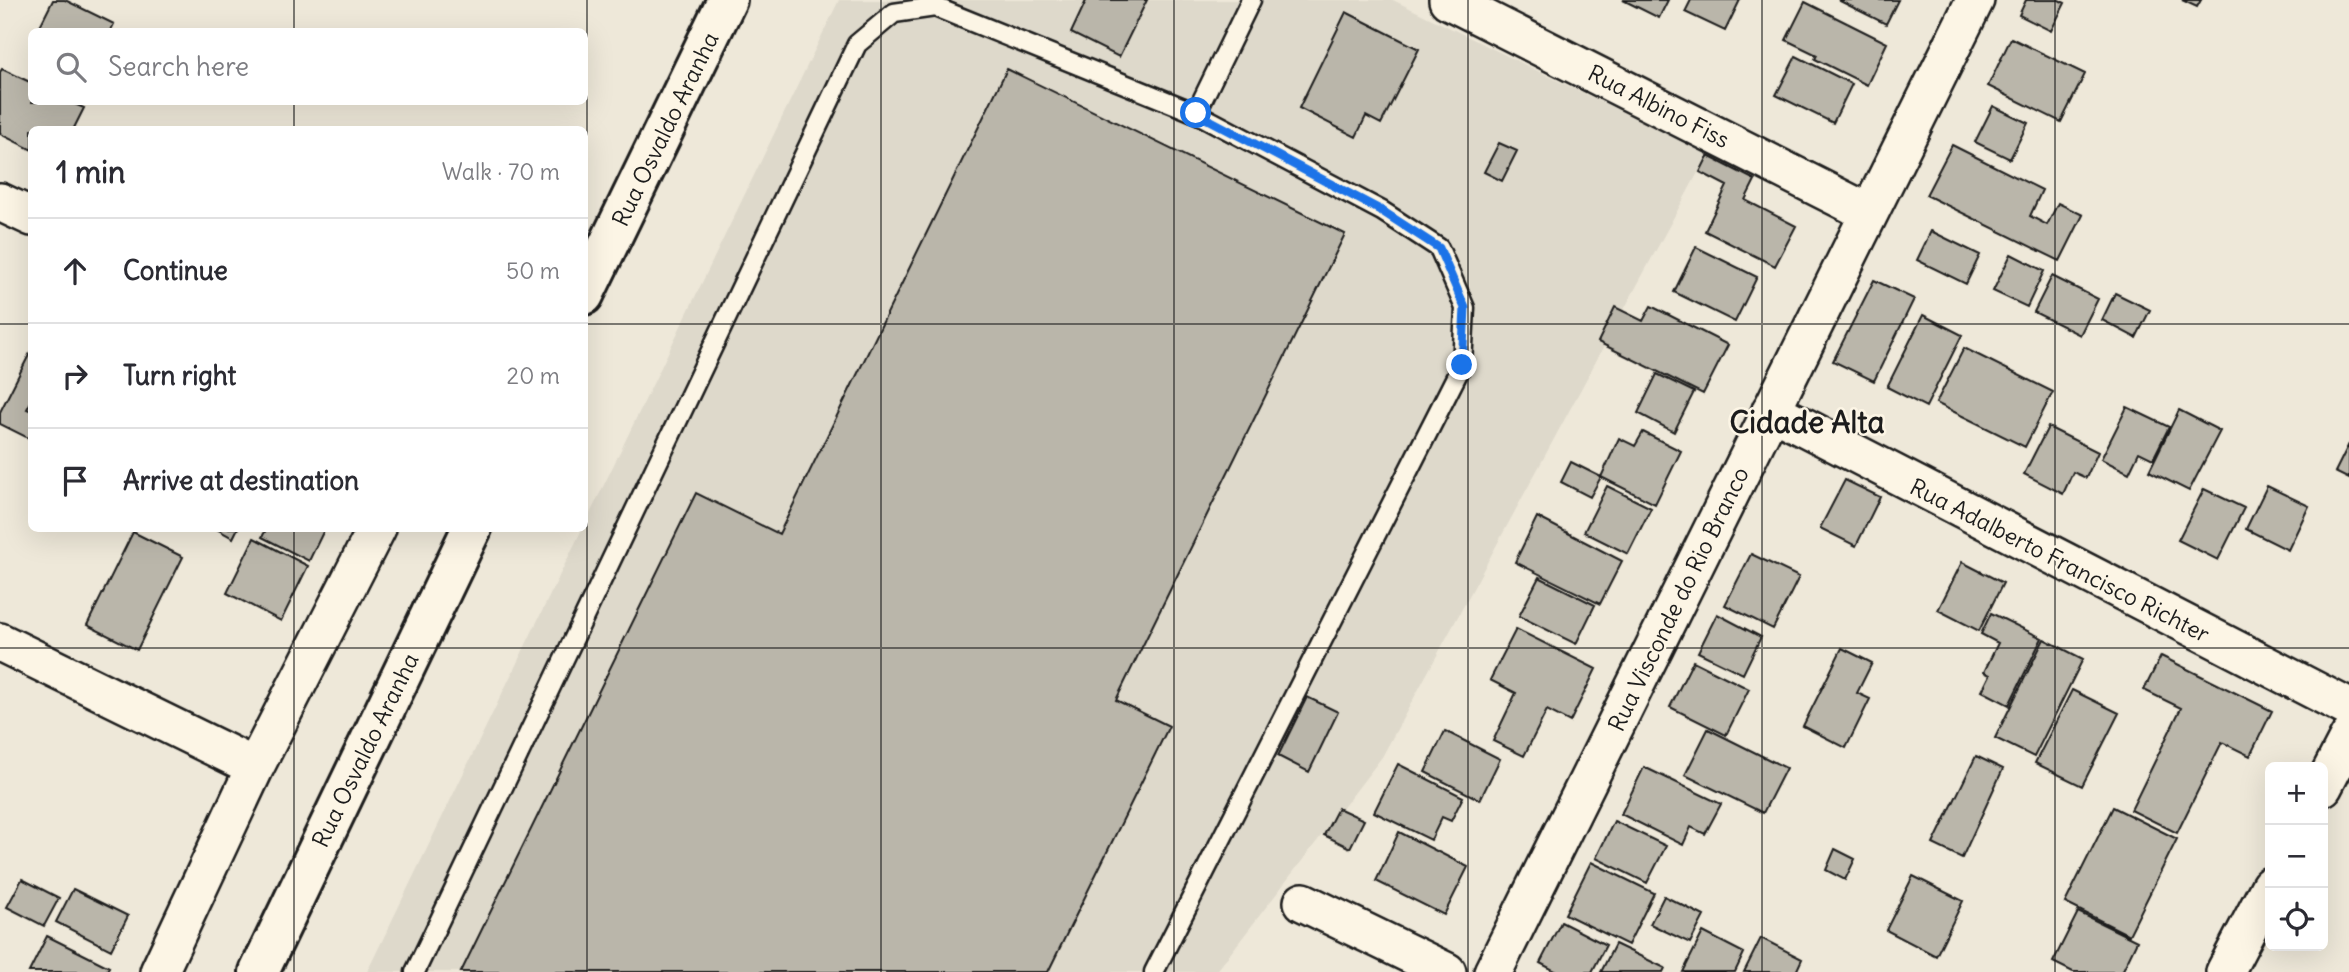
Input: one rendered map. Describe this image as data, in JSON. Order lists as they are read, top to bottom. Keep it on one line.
{"streets":{"main road":["Rua Osvaldo Aranha"],"street":["Rua Albino Fiss","Rua Adalberto Francisco Richter","Rua Visconde do Rio Branco"]},"crossings":[["Rua Albino Fiss","Rua Visconde do Rio Branco"],["Rua Adalberto Francisco Richter","Rua Visconde do Rio Branco"]],"districts":["Cidade Alta"],"page":{"search":"Search here","heading":["1 min","Walk · 70 m"],"list":[["Continue","50 m"],["Turn right","20 m"],"Arrive at destination"],"map_buttons":["+","−"]}}
